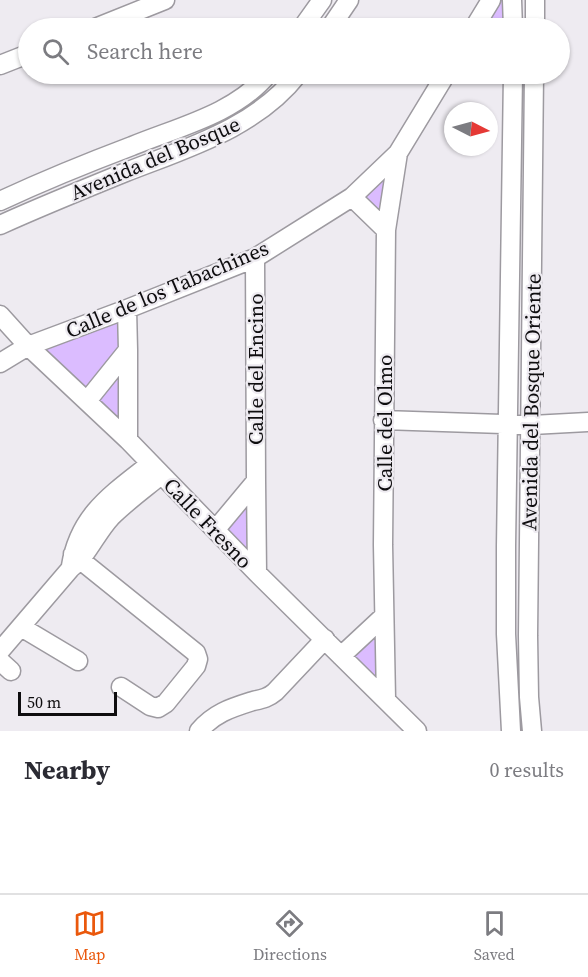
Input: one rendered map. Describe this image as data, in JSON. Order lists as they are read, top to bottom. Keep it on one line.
{"streets":{"street":["Avenida del Bosque","Calle de los Tabachines","Calle del Encino","Avenida del Bosque Oriente","Calle del Olmo","Calle Fresno"]},"crossings":[["Calle de los Tabachines","Calle del Encino"],["Calle de los Tabachines","Calle del Olmo"],["Calle de los Tabachines","Calle Fresno"],["Calle del Encino","Calle Fresno"],["Calle del Olmo","Calle Fresno"]],"scale_bar":"50 m","north":"right","page":{"search":"Search here","scale":"50 m","heading":["Nearby","0 results"],"nav":["Map","Directions","Saved"]}}
